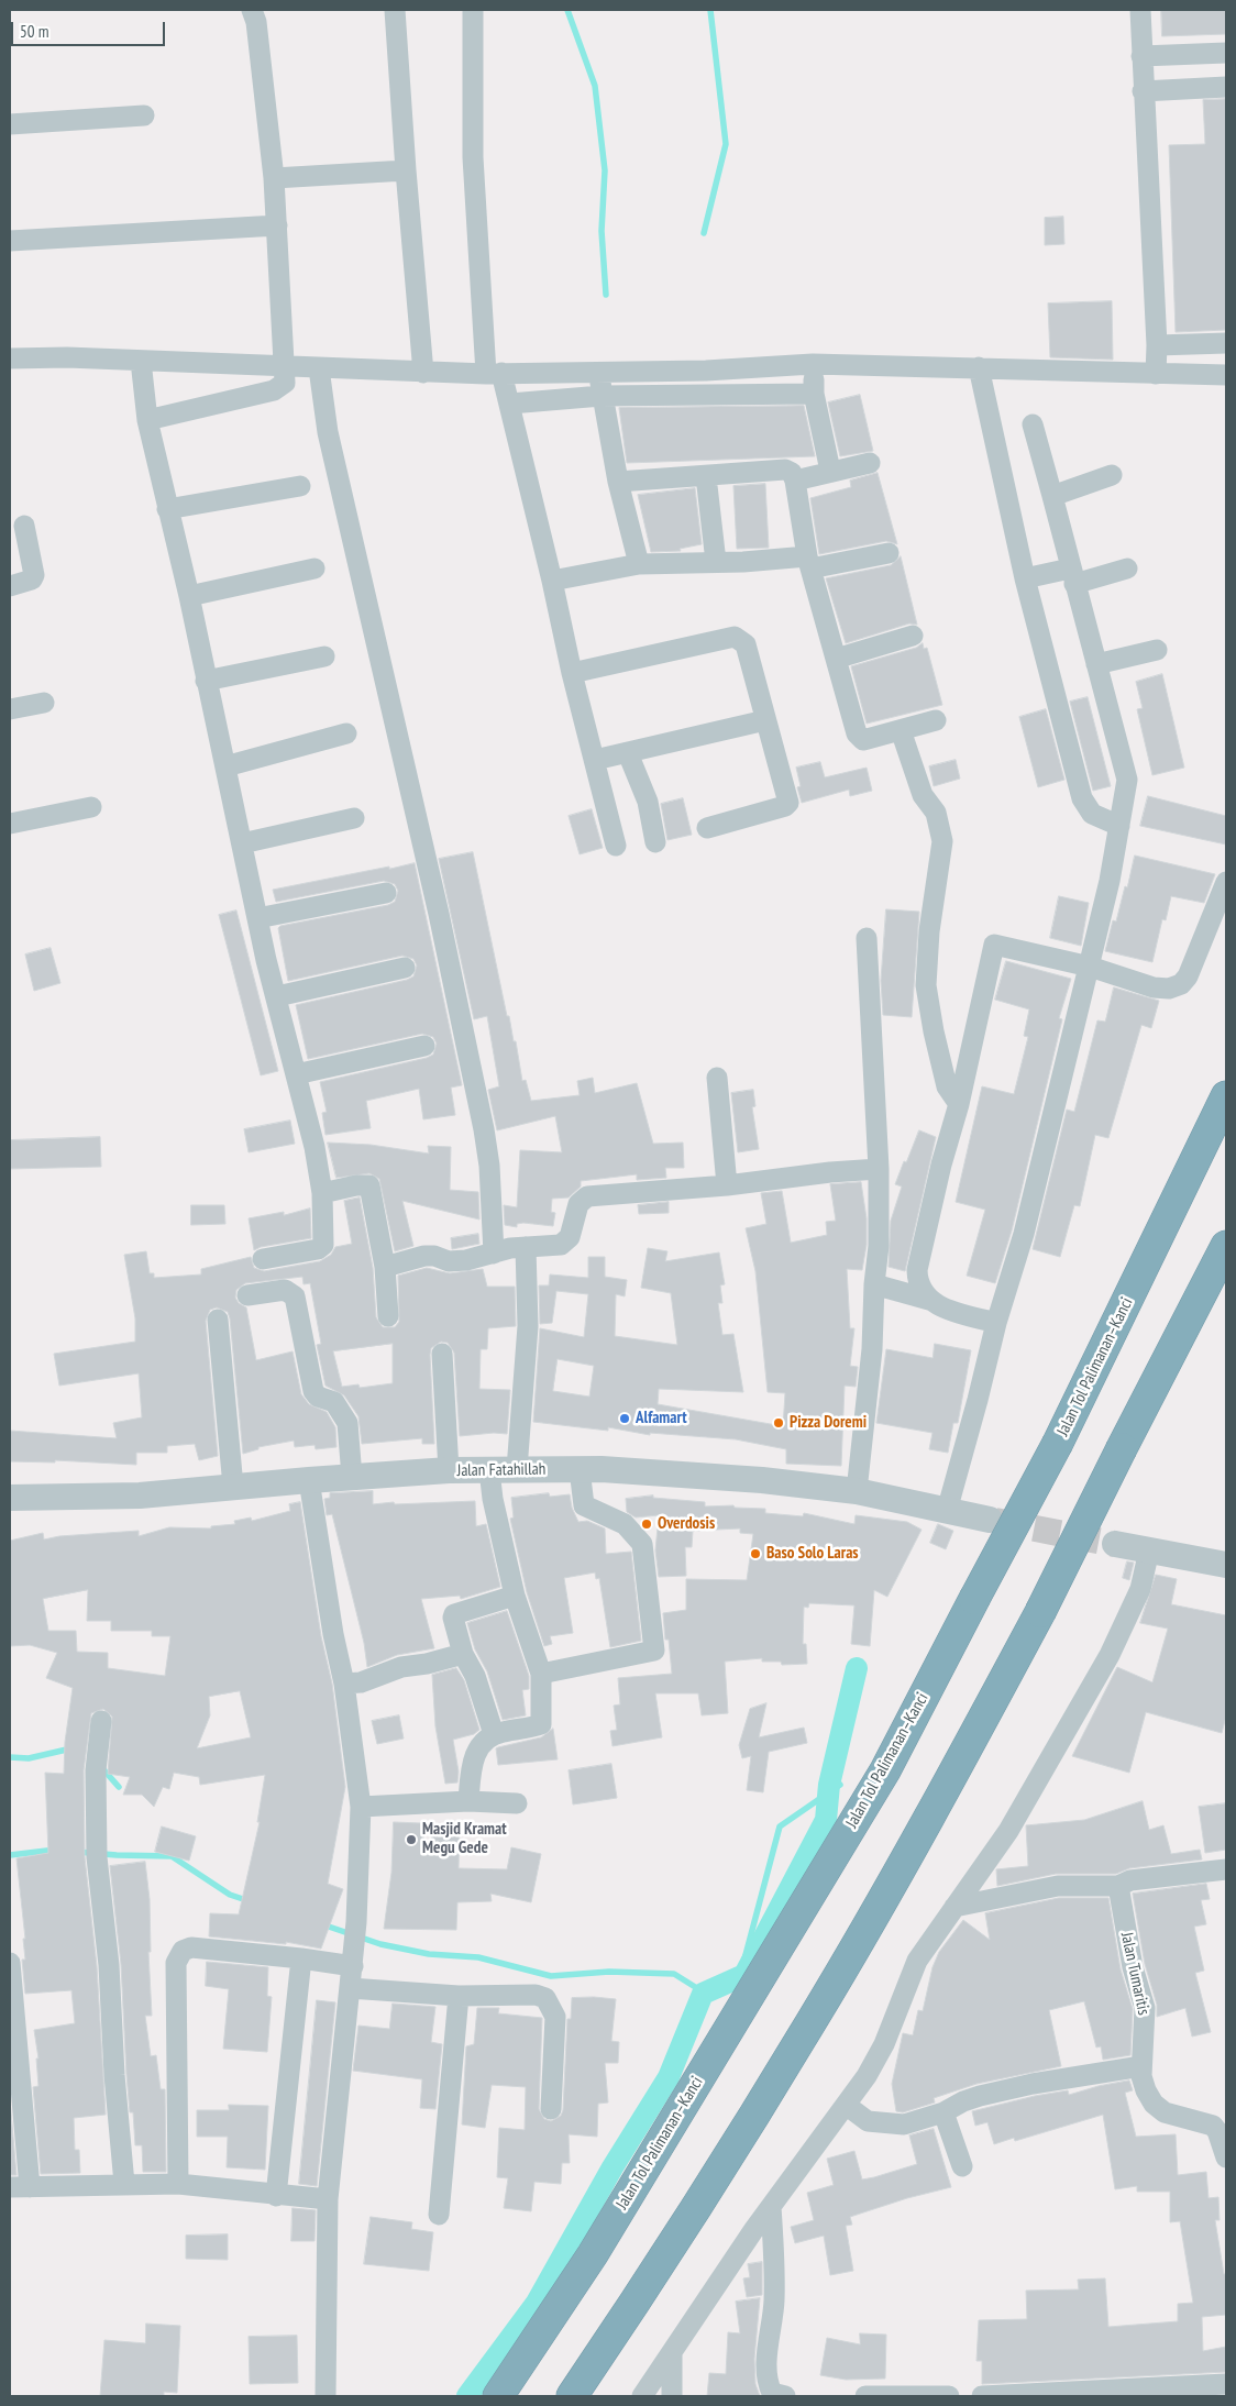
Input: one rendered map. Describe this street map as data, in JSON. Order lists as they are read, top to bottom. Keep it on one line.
{"streets":{"highway":["Jalan Tol Palimanan–Kanci"],"street":["Jalan Fatahillah","Jalan Tumaritis"]},"places":["Alfamart","Pizza Doremi","Overdosis","Baso Solo Laras","Masjid Kramat Megu Gede"],"scale_bar":"50 m"}
